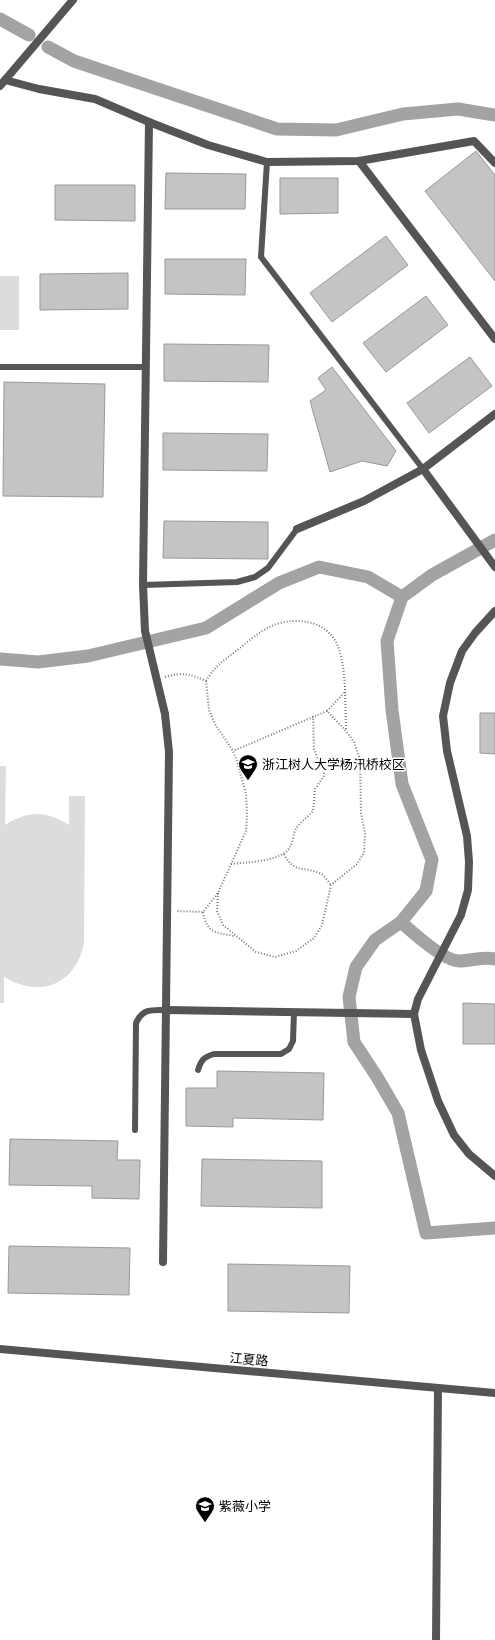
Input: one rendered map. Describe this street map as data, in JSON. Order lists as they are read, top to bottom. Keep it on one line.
{"streets":{"street":["江夏路"]},"places":{"school or university":["浙江树人大学杨汛桥校区","紫薇小学"]}}
